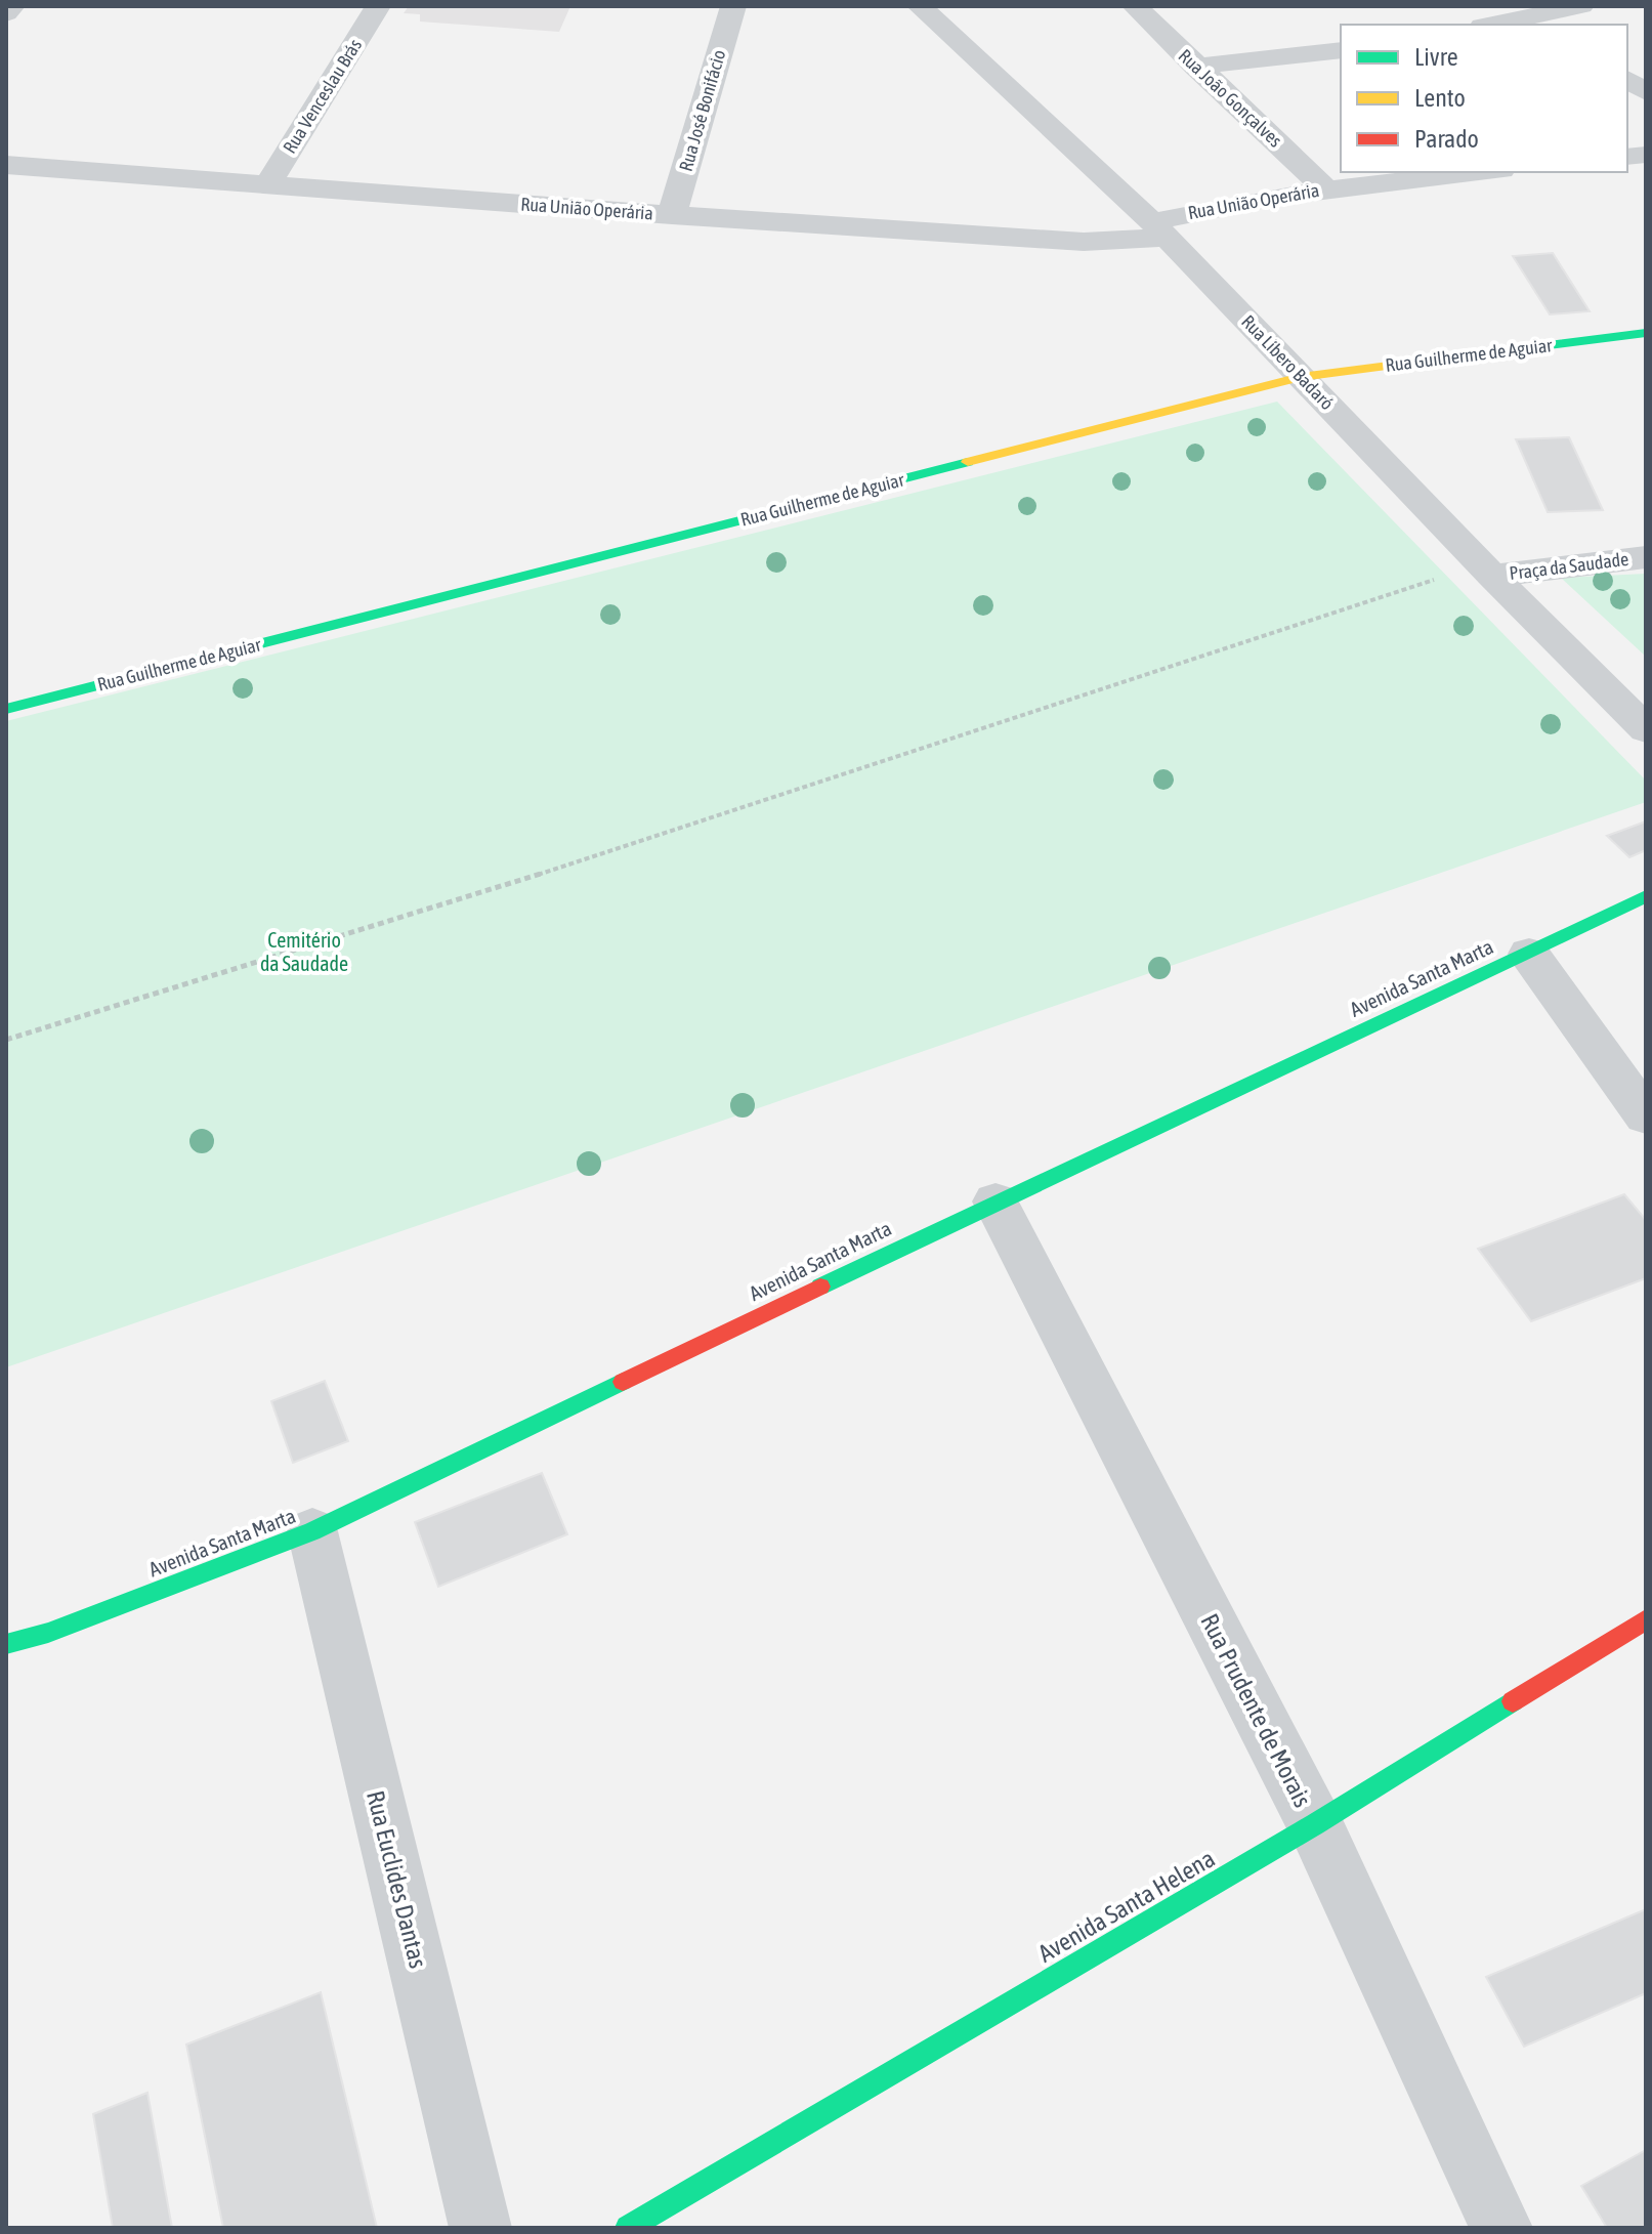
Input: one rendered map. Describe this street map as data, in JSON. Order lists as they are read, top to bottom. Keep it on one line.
{"streets":{"street":["Rua Venceslau Brás","Rua João Gonçalves","Rua José Bonifácio","Rua União Operária","Rua Guilherme de Aguiar","Rua Líbero Badaró","Praça da Saudade","Avenida Santa Marta","Rua Prudente de Morais","Rua Euclides Dantas","Avenida Santa Helena"]},"crossings":[["Rua Venceslau Brás","Rua União Operária"],["Rua João Gonçalves","Rua União Operária"],["Rua José Bonifácio","Rua União Operária"],["Rua União Operária","Rua Líbero Badaró"],["Rua Guilherme de Aguiar","Rua Líbero Badaró"],["Rua Líbero Badaró","Praça da Saudade"],["Avenida Santa Marta","Rua Prudente de Morais"],["Avenida Santa Marta","Rua Euclides Dantas"],["Rua Prudente de Morais","Avenida Santa Helena"]],"parks":["Cemitério da Saudade"],"legend":["Livre","Lento","Parado"]}
